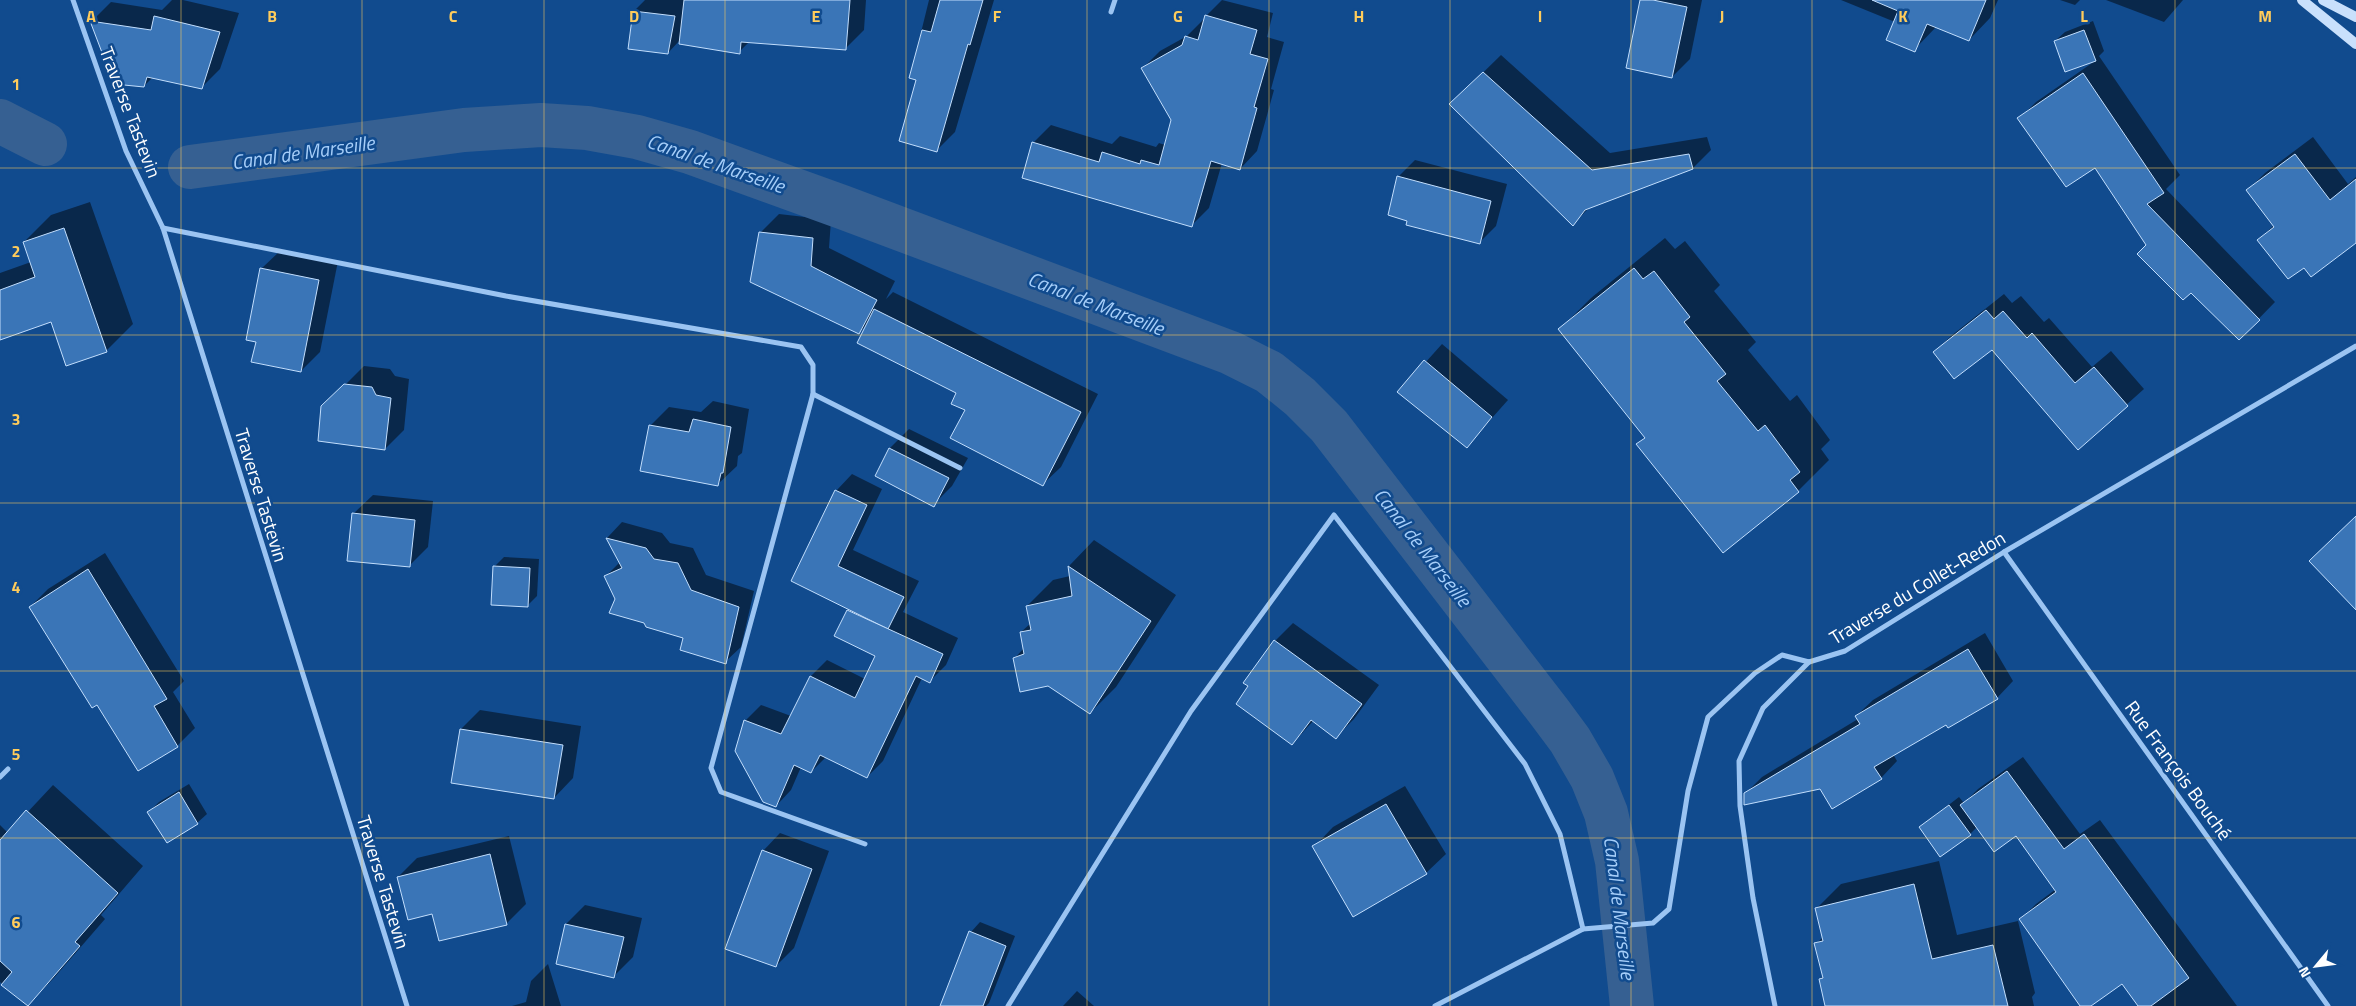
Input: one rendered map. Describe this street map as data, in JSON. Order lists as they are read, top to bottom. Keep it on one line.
{"streets":{"street":["Traverse Tastevin","Traverse du Collet-Redon","Rue François Bouché"]},"crossings":[["Traverse du Collet-Redon","Rue François Bouché"]],"water":["Canal de Marseille"],"north":"bottom left","grid":{"columns":["A","B","C","D","E","F","G","H","I","J","K","L","M"],"rows":["1","2","3","4","5","6"]}}
